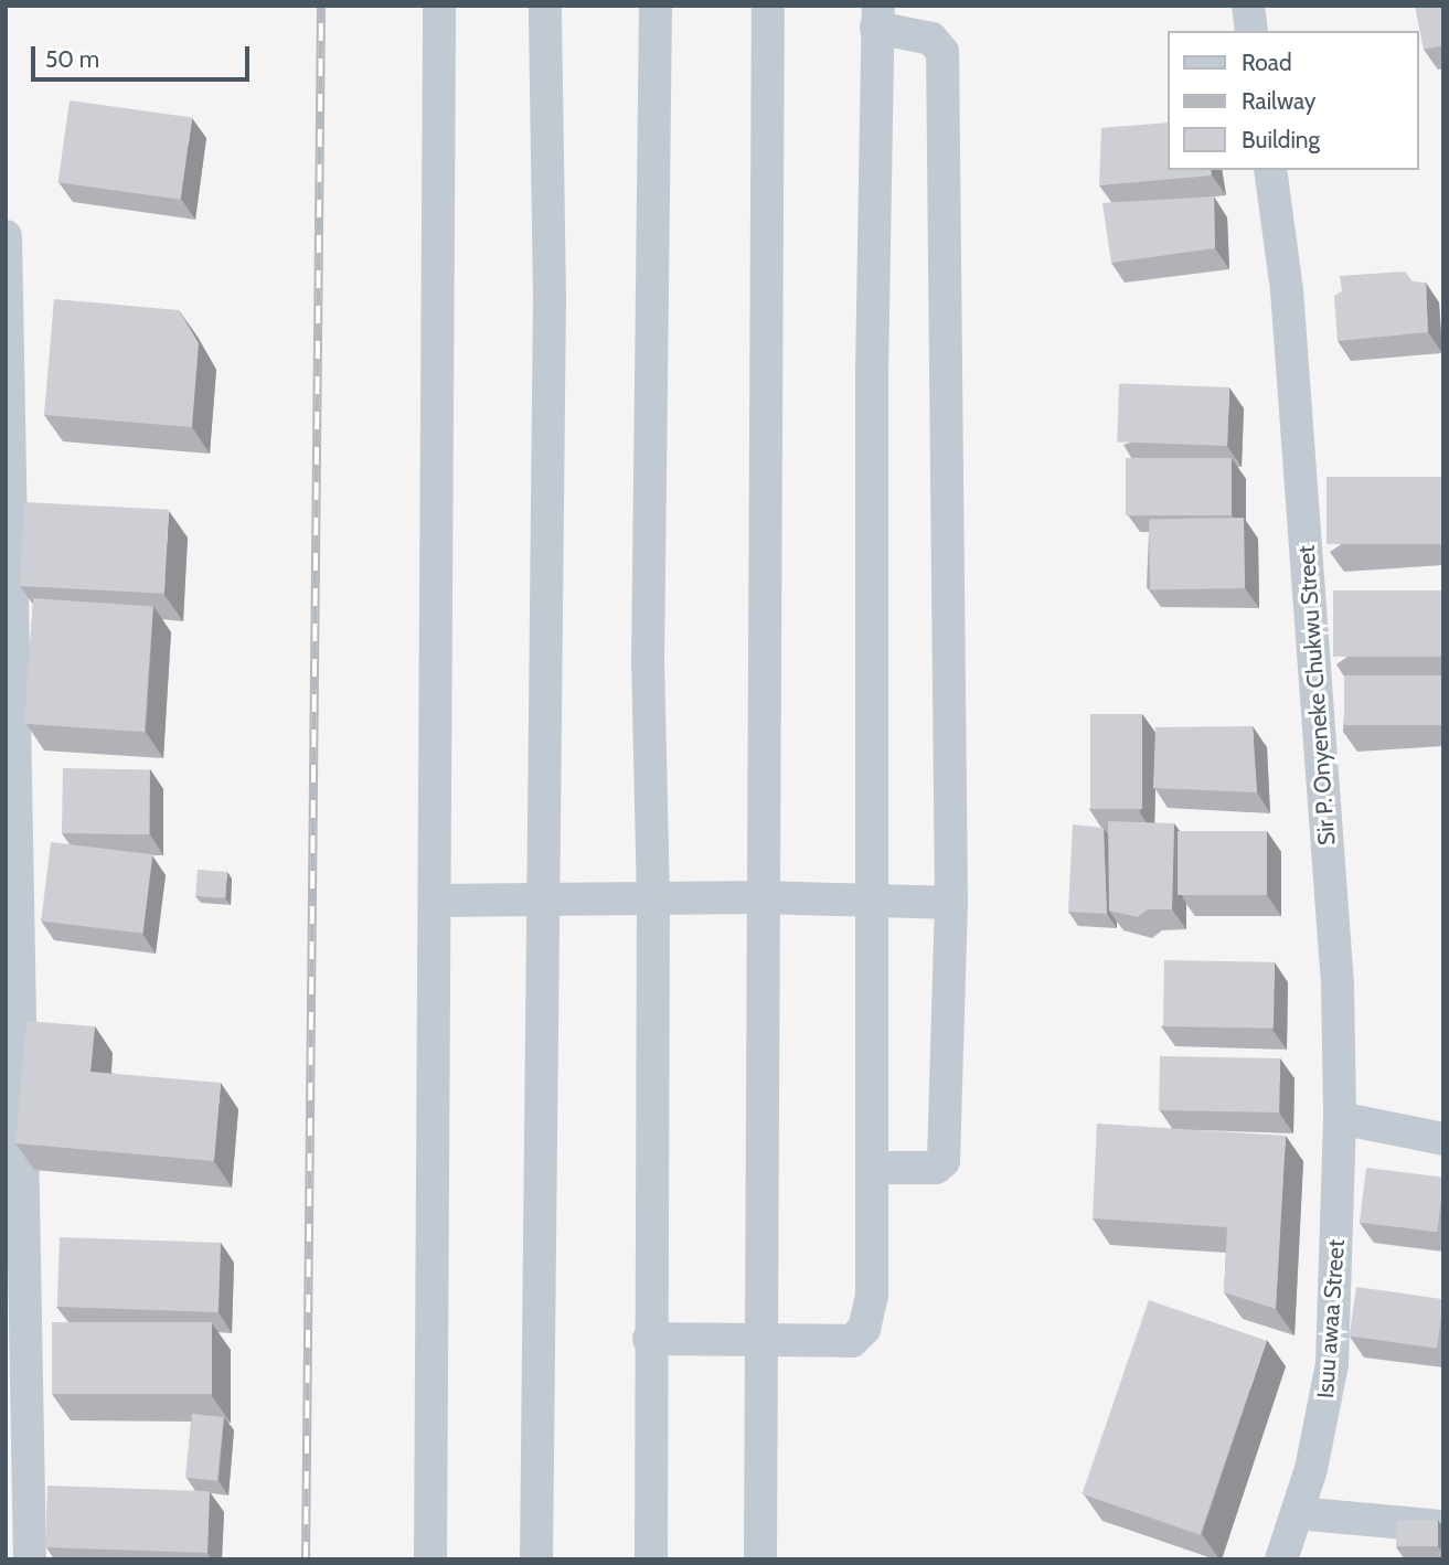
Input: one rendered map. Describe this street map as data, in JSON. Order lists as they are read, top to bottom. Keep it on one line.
{"streets":{"street":["Sir P. Onyeneke Chukwu Street","Isuu awaa Street"]},"crossings":[["Sir P. Onyeneke Chukwu Street","Isuu awaa Street"]],"legend":["Road","Railway","Building"],"scale_bar":"50 m"}
